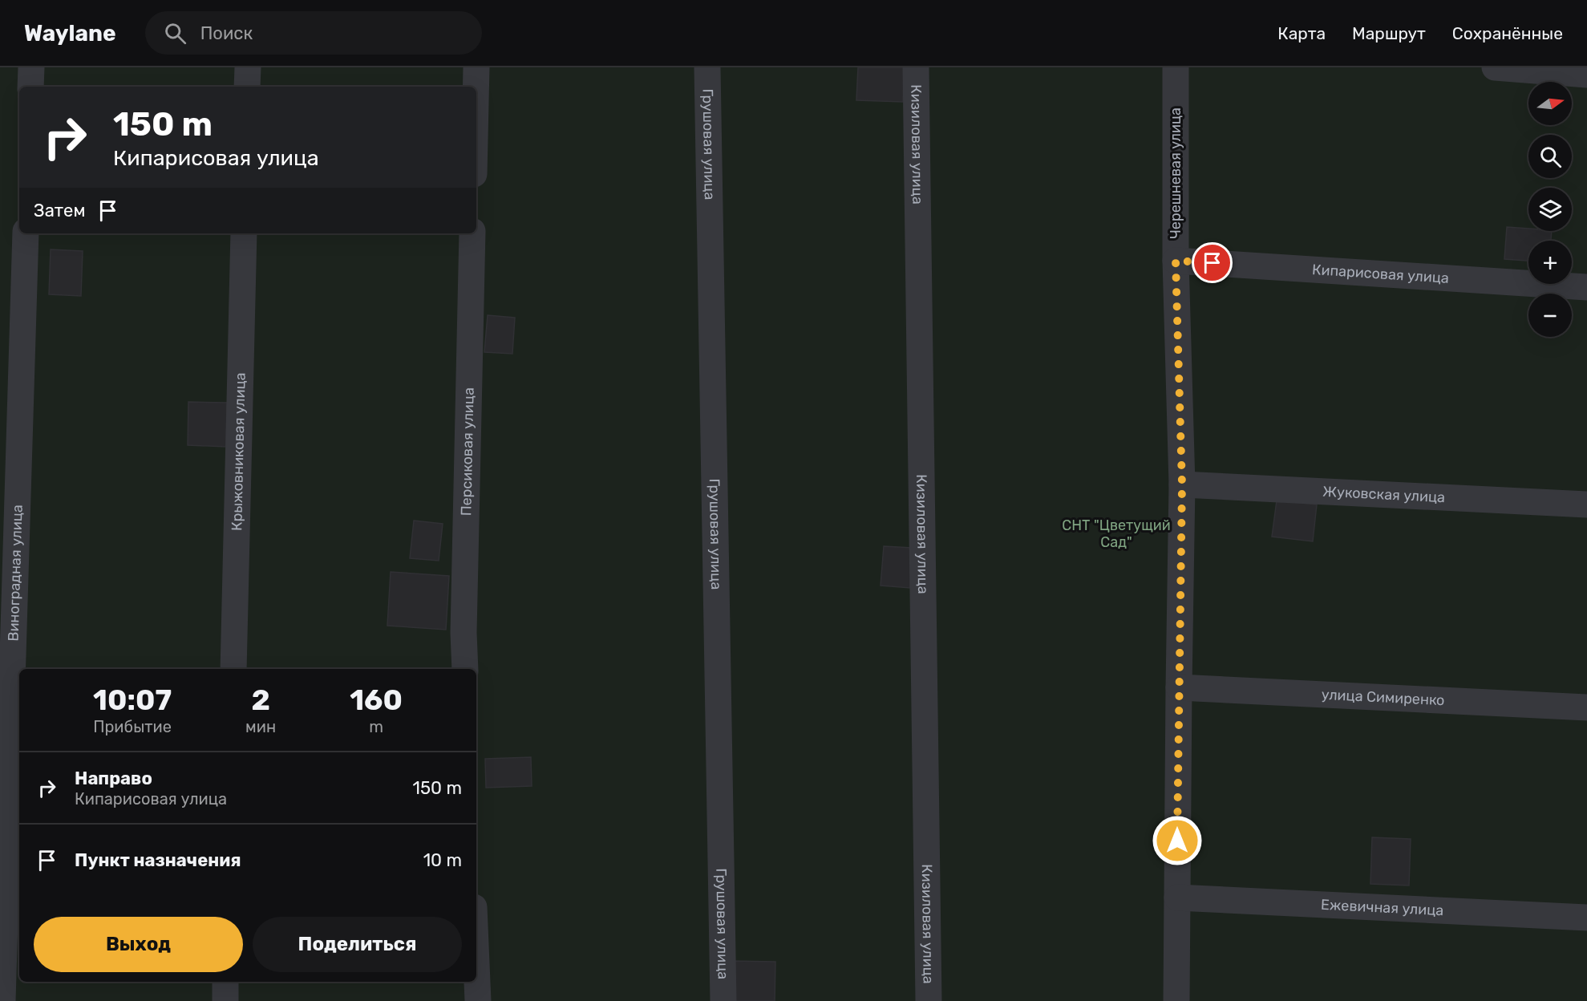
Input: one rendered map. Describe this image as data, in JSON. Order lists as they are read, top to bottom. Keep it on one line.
{"streets":{"street":["Грушовая улица","Кизиловая улица","Черешневая улица","Кипарисовая улица","Крыжовниковая улица","Персиковая улица","Жуковская улица","Виноградная улица","улица Симиренко","Ежевичная улица"]},"crossings":[["Черешневая улица","Кипарисовая улица"],["Черешневая улица","Жуковская улица"],["Черешневая улица","улица Симиренко"],["Черешневая улица","Ежевичная улица"]],"parks":["СНТ \"Цветущий Сад\""],"north":"right","page":{"header":"Waylane","search":"Поиск","nav":["Карта","Маршрут","Сохранённые"],"map_buttons":["+","−"],"turn":["150 m","Кипарисовая улица"],"then":"Затем","eta":["10:07","Прибытие","2","мин","160","m"],"list":[{"name":"Направо","note":"Кипарисовая улица","value":"150 m"},{"name":"Пункт назначения","value":"10 m"}],"buttons":["Выход","Поделиться"]}}
